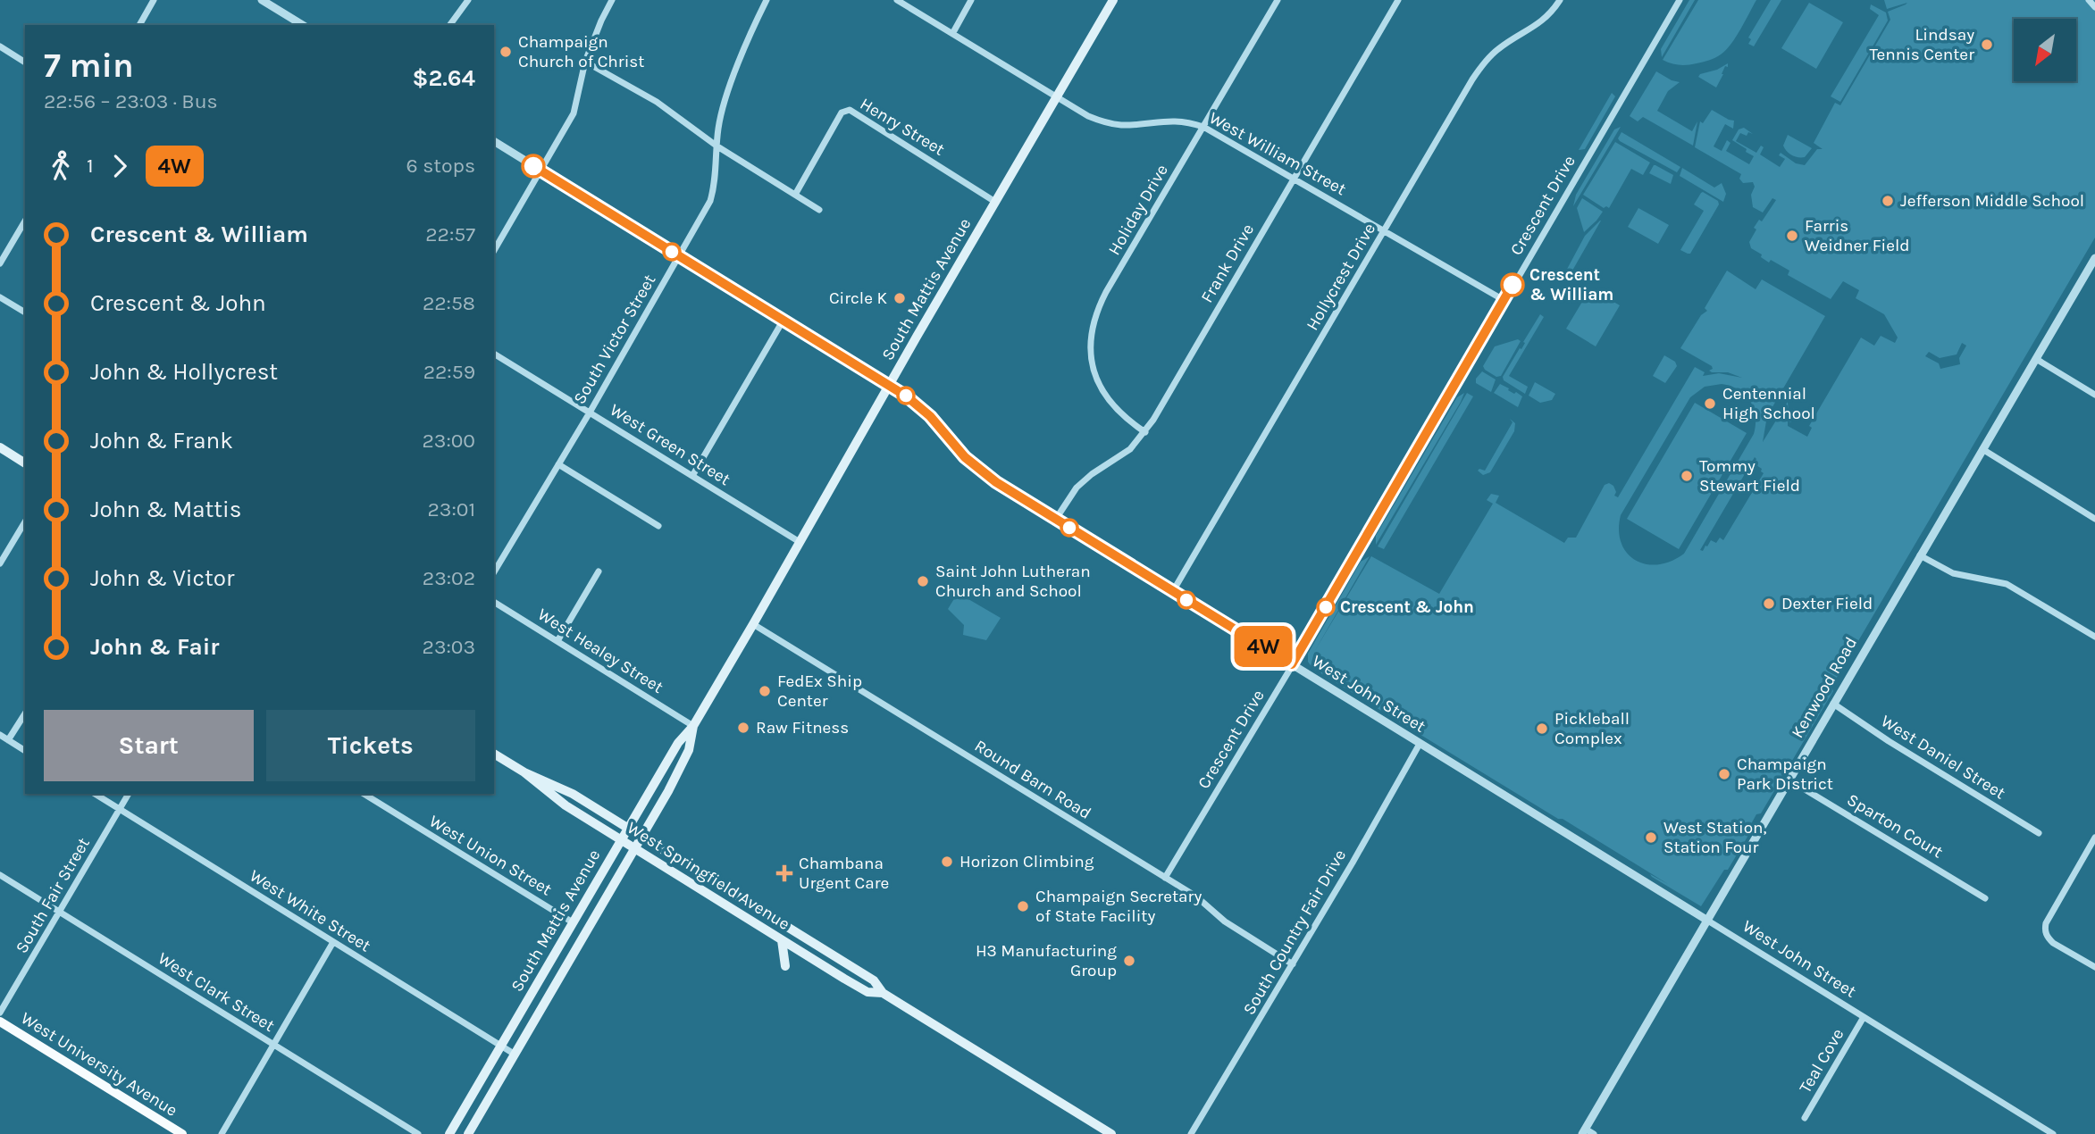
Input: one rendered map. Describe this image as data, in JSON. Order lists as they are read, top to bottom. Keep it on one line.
{"streets":{"main road":["South Mattis Avenue","West Springfield Avenue","West University Avenue"],"street":["Henry Street","West William Street","Crescent Drive","Holiday Drive","Frank Drive","Hollycrest Drive","South Victor Street","West Green Street","West Healey Street","Kenwood Road","West John Street","West Daniel Street","Round Barn Road","Sparton Court","West Union Street","South Fair Street","West White Street","South Country Fair Drive","West Clark Street","Teal Cove"]},"crossings":[["Henry Street","South Mattis Avenue"],["West William Street","Crescent Drive"],["West William Street","Holiday Drive"],["West William Street","Frank Drive"],["West William Street","Hollycrest Drive"],["West William Street","South Mattis Avenue"],["Crescent Drive","West John Street"],["Crescent Drive","Round Barn Road"],["Holiday Drive","Frank Drive"],["Frank Drive","West John Street"],["Hollycrest Drive","West John Street"],["South Mattis Avenue","West Green Street"],["South Mattis Avenue","West Healey Street"],["South Mattis Avenue","West John Street"],["South Mattis Avenue","Round Barn Road"],["South Mattis Avenue","West Union Street"],["South Mattis Avenue","West Springfield Avenue"],["South Mattis Avenue","West White Street"],["South Victor Street","West Green Street"],["South Victor Street","West John Street"],["Kenwood Road","West John Street"],["Kenwood Road","West Daniel Street"],["Kenwood Road","Sparton Court"],["West John Street","South Country Fair Drive"],["West John Street","Teal Cove"],["Round Barn Road","South Country Fair Drive"],["South Fair Street","West White Street"],["South Fair Street","West Clark Street"]],"places":{"other":["Lindsay Tennis Center","Champaign Church of Christ","Jefferson Middle School","Farris Weidner Field","Crescent & William","Circle K","Centennial High School","Tommy Stewart Field","Saint John Lutheran Church and School","Dexter Field","Crescent & John","FedEx Ship Center","Raw Fitness","Pickleball Complex","Champaign Park District","West Station, Station Four","Horizon Climbing","Champaign Secretary of State Facility","H3 Manufacturing Group"],"health":["Chambana Urgent Care"]},"lines":["bus line 4W"],"north":"bottom left","page":{"on_map":"4W","heading":["7 min","22:56 – 23:03 · Bus","$2.64"],"legs":["1","4W","6 stops"],"list":[{"name":"Crescent & William","value":"22:57"},{"name":"Crescent & John","value":"22:58"},{"name":"John & Hollycrest","value":"22:59"},{"name":"John & Frank","value":"23:00"},{"name":"John & Mattis","value":"23:01"},{"name":"John & Victor","value":"23:02"},{"name":"John & Fair","value":"23:03"}],"buttons":["Start","Tickets"]}}
